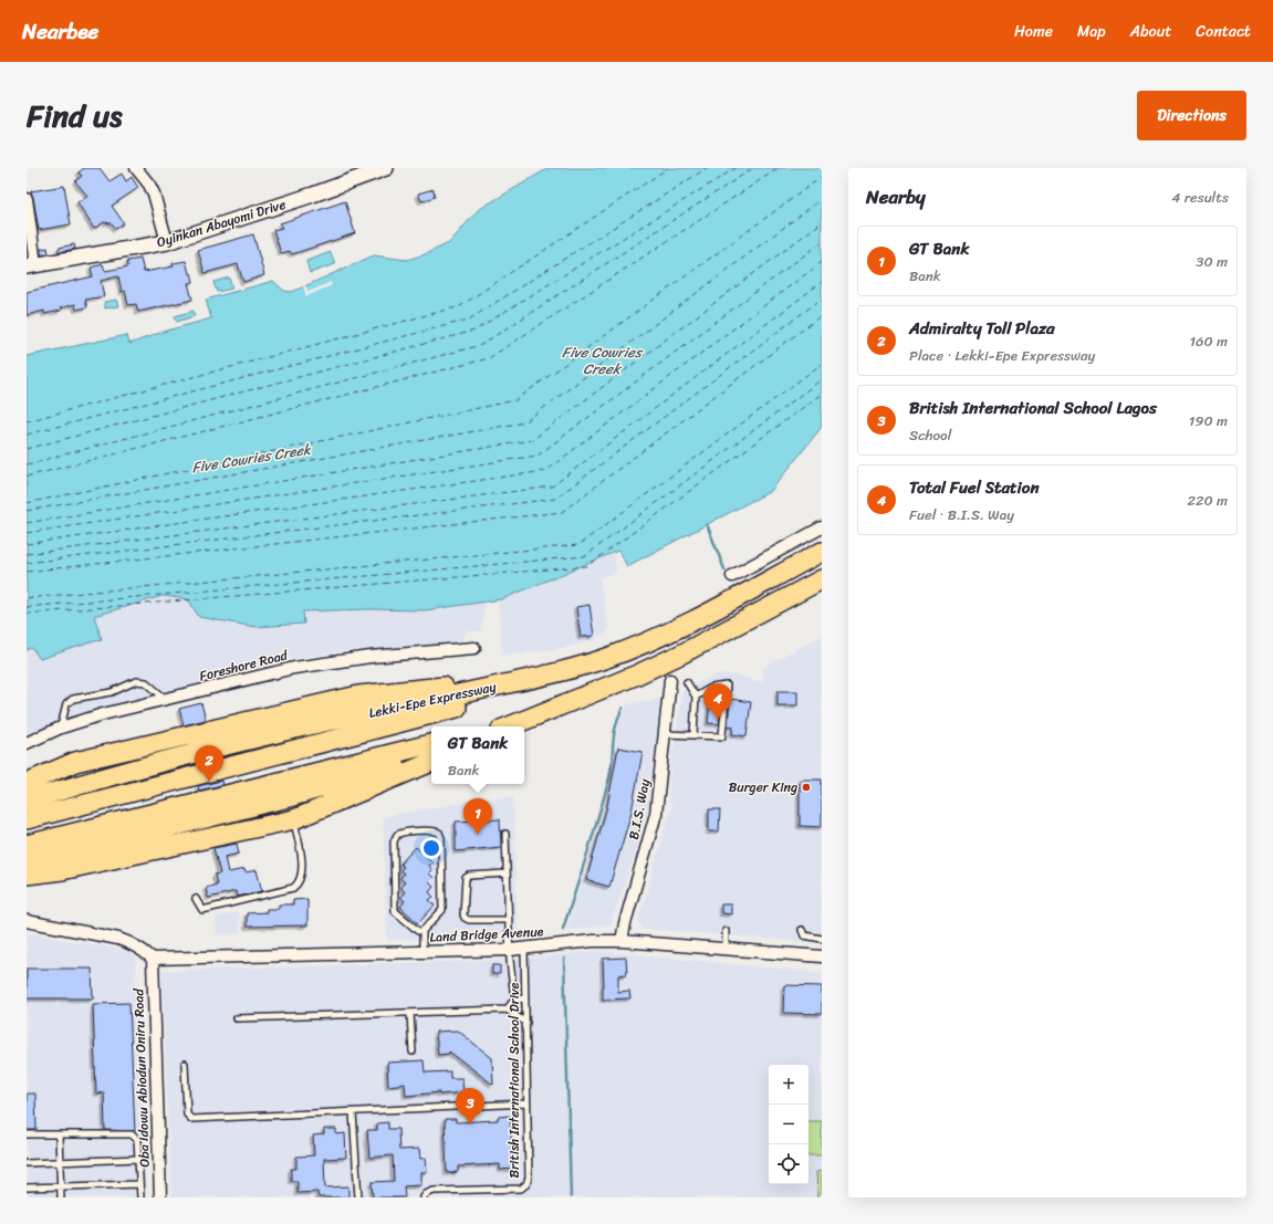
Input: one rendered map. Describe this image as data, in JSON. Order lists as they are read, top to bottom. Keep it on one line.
{"streets":{"highway":["Lekki-Epe Expressway"],"street":["Oyinkan Abayomi Drive","Foreshore Road","B.I.S. Way","Land Bridge Avenue","Oba Idowu Abiodun Oniru Road"],"lane":["British International School Drive"]},"crossings":[["B.I.S. Way","Land Bridge Avenue"],["Land Bridge Avenue","Oba Idowu Abiodun Oniru Road"],["Land Bridge Avenue","British International School Drive"]],"water":["Five Cowries Creek"],"places":["Burger King"],"page":{"header":"Nearbee","nav":["Home","Map","About","Contact"],"title":"Find us","buttons":"Directions","heading":["Nearby","4 results"],"list":[{"mark":"1","name":"GT Bank","note":"Bank","value":"30 m"},{"mark":"2","name":"Admiralty Toll Plaza","note":"Place · Lekki-Epe Expressway","value":"160 m"},{"mark":"3","name":"British International School Lagos","note":"School","value":"190 m"},{"mark":"4","name":"Total Fuel Station","note":"Fuel · B.I.S. Way","value":"220 m"}],"pins":["4","2","1","3"],"popup":["GT Bank","Bank"],"map_buttons":["+","−"]}}
